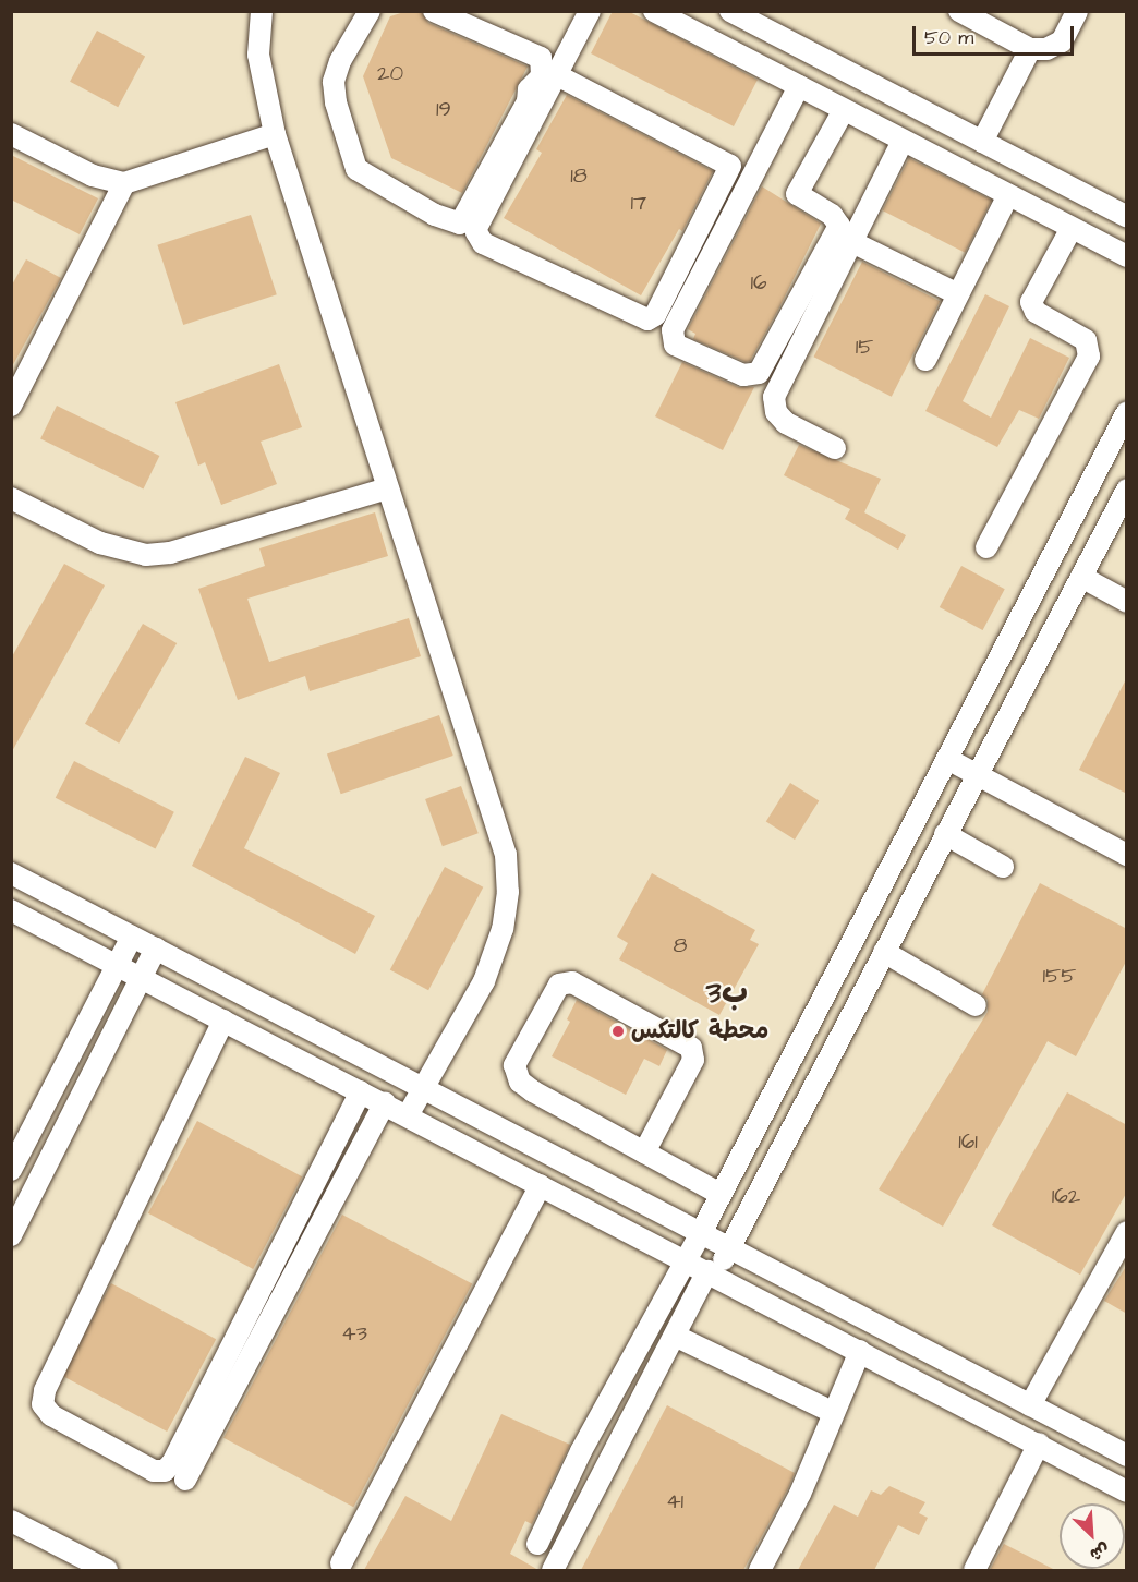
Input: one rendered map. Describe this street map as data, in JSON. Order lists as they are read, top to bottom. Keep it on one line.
{"districts":["ب3"],"places":["محطة كالتكس"],"house_numbers":["20","19","18","17","16","15","8","155","161","162","43","41"],"scale_bar":"50 m","north":"bottom right"}
